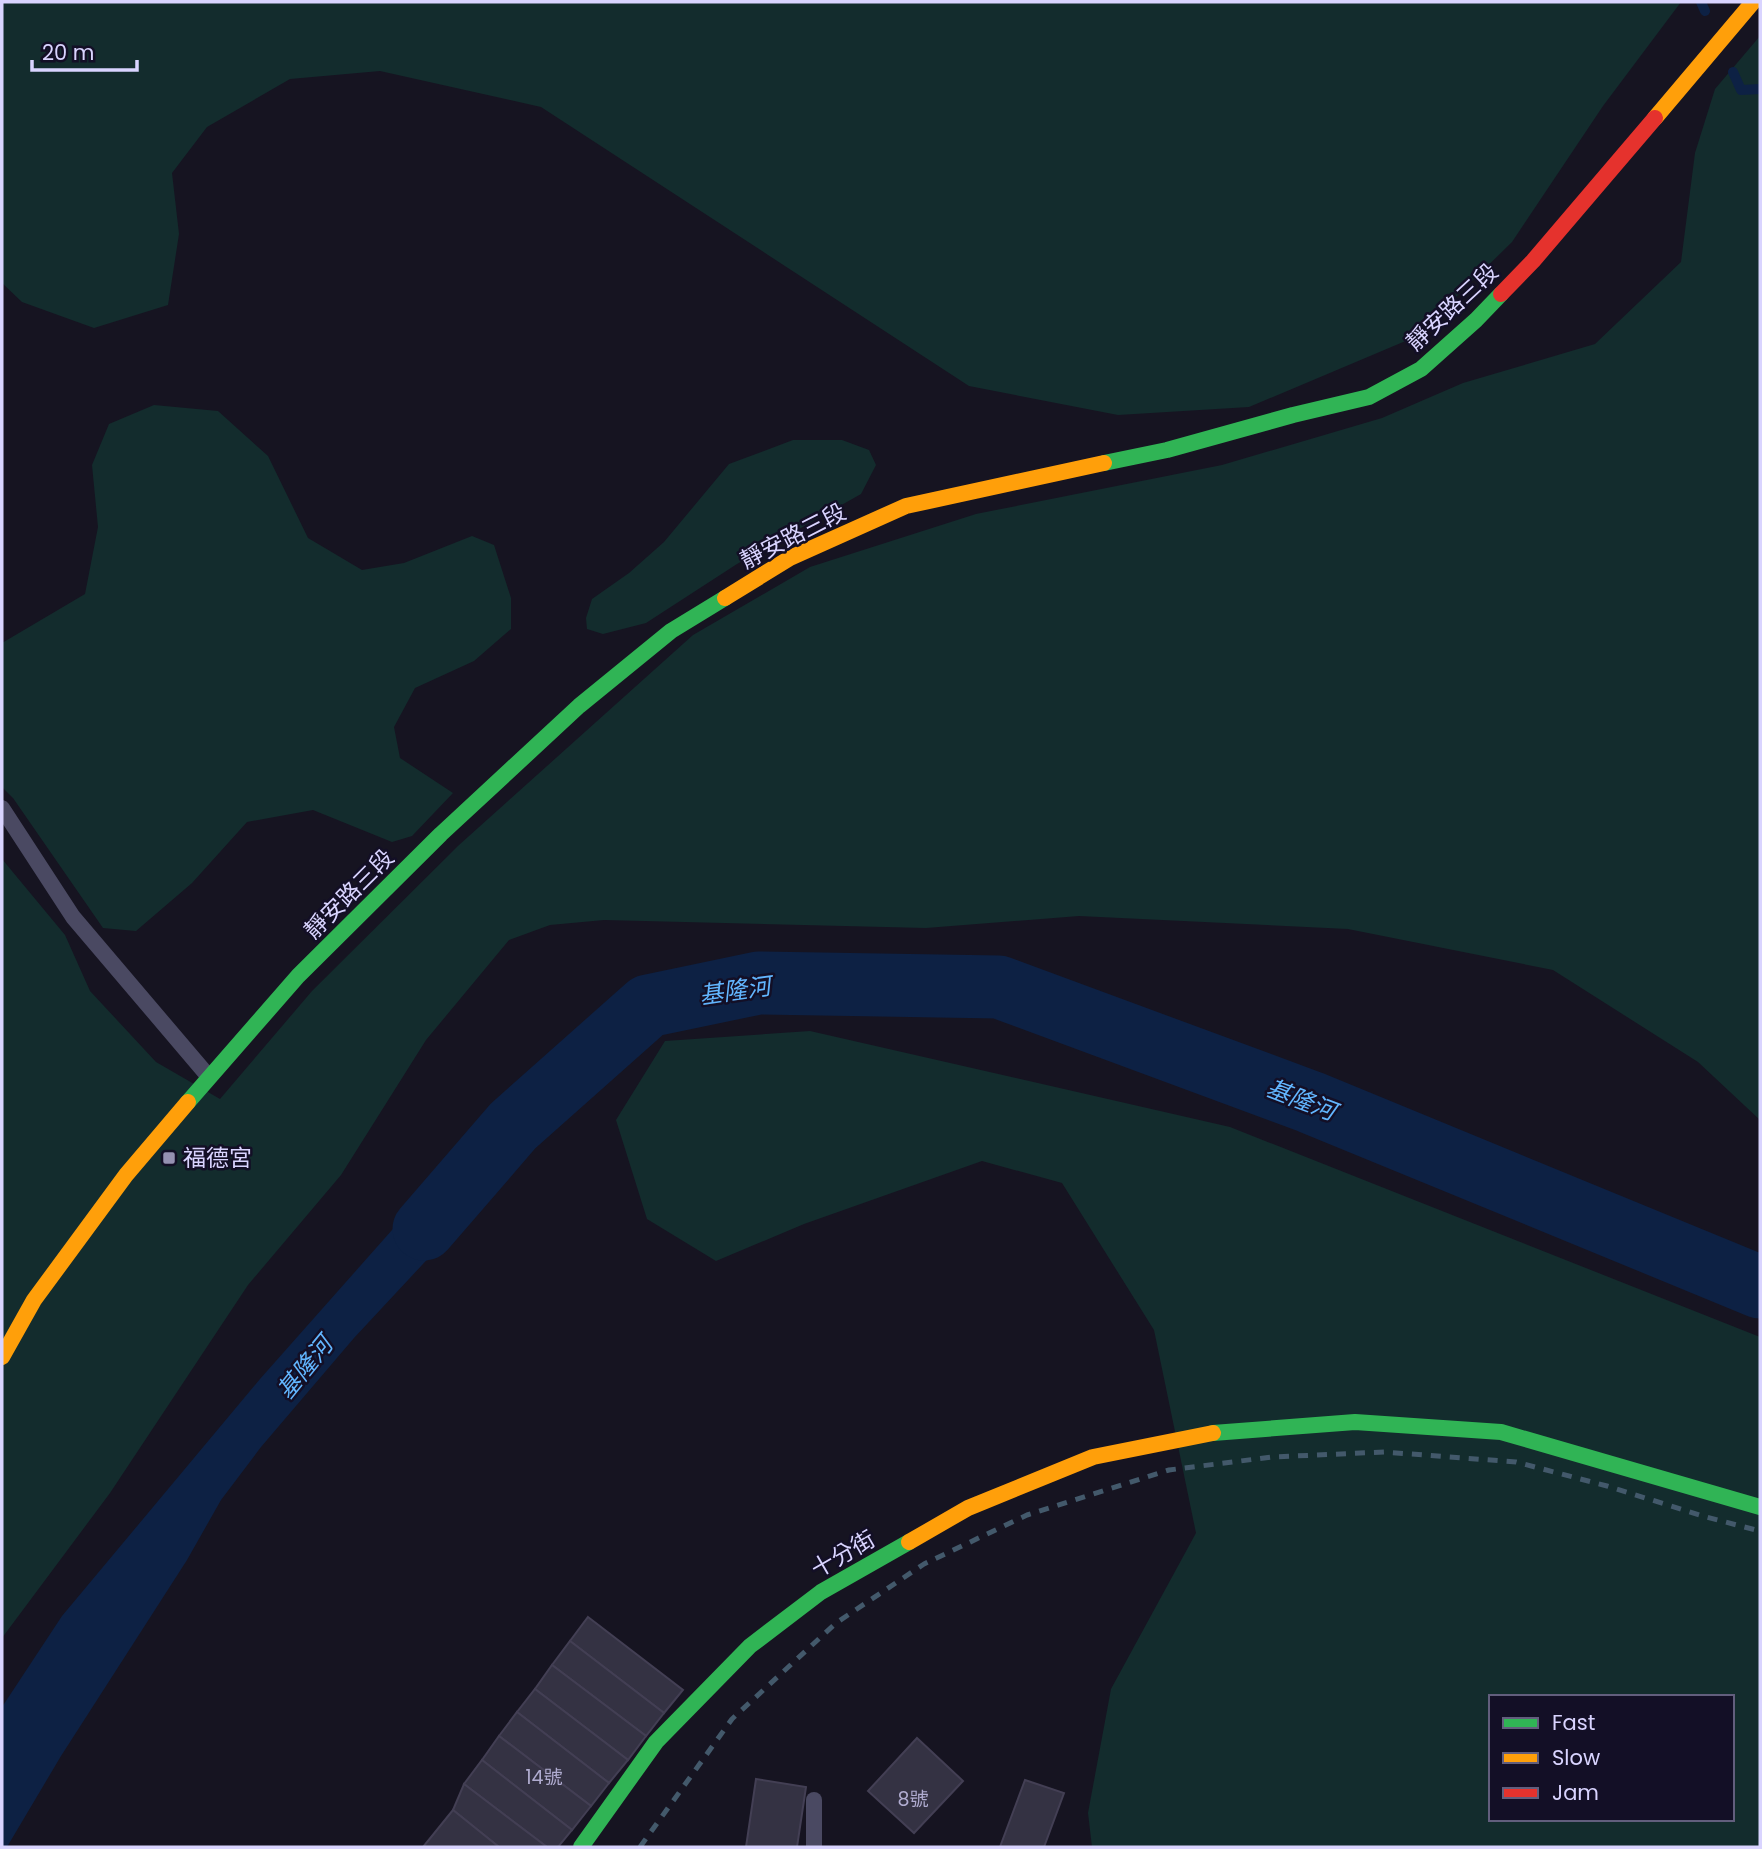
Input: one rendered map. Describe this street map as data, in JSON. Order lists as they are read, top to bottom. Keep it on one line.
{"streets":{"main road":["靜安路三段","十分街"]},"water":["基隆河"],"places":{"transit":["福德宮"]},"house_numbers":["14號","8號"],"legend":["Fast","Slow","Jam"],"scale_bar":"20 m"}
